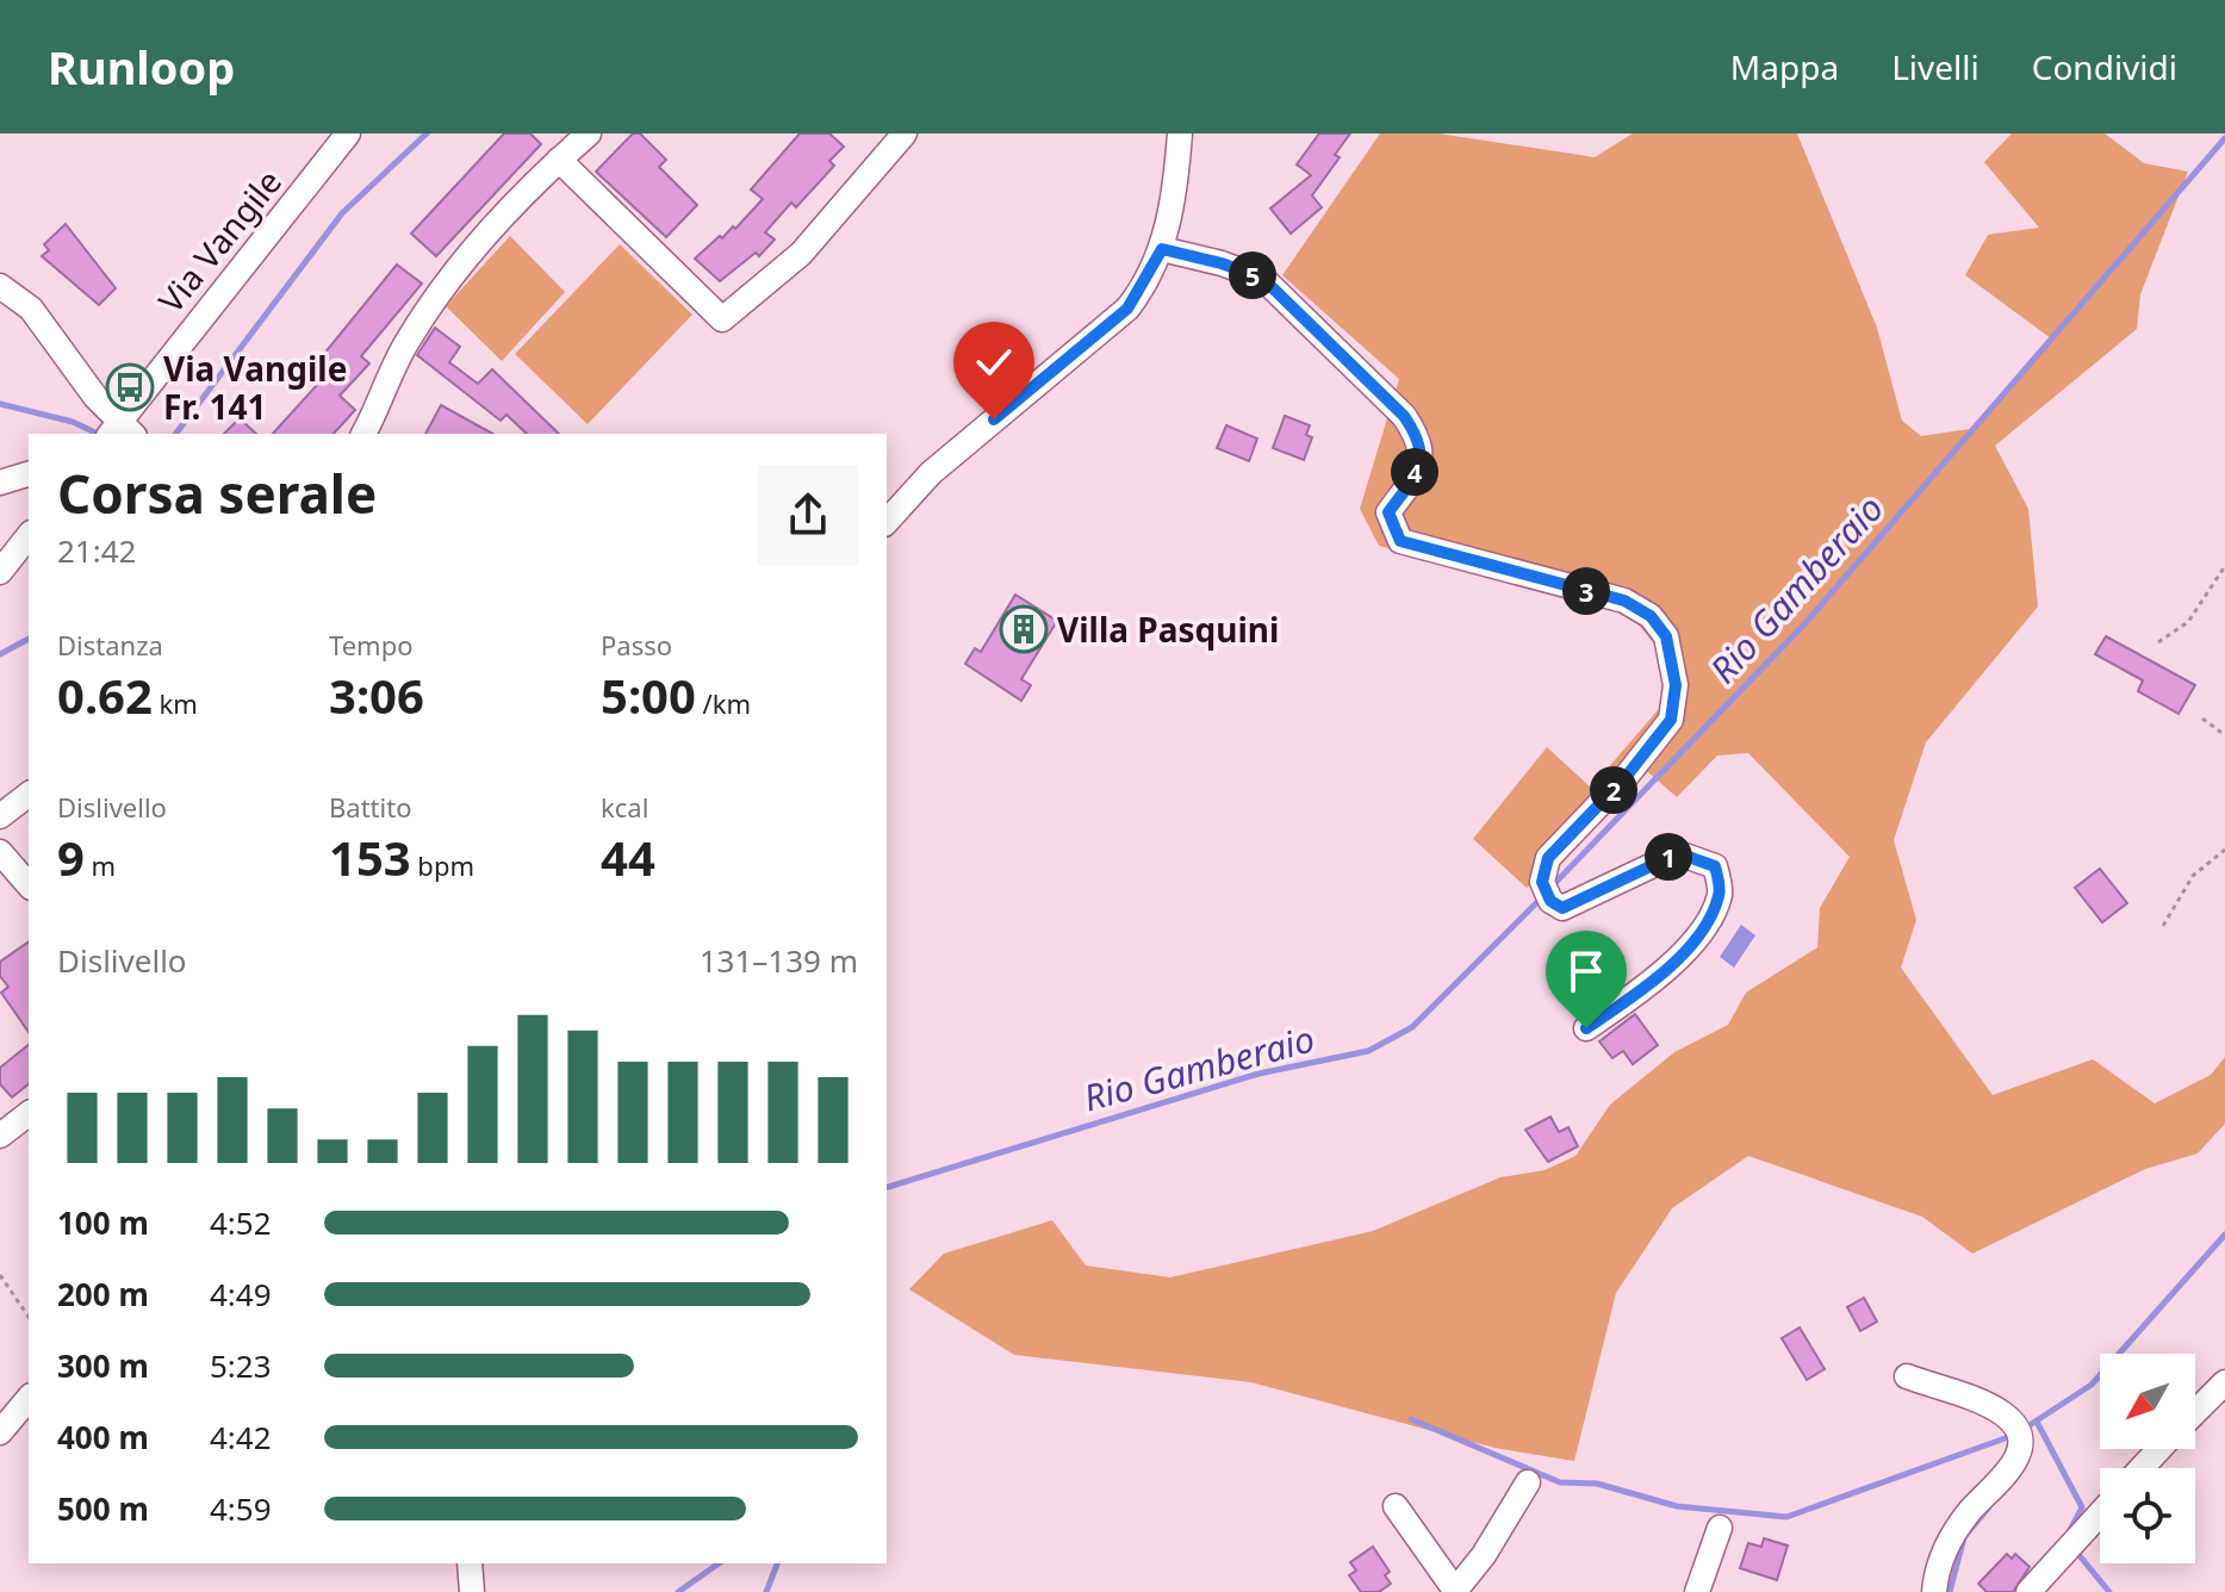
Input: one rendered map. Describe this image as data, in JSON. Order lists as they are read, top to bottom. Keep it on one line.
{"streets":{"street":["Via Vangile"]},"water":["Rio Gamberaio"],"places":{"bus stop":["Via Vangile Fr. 141"],"building":["Villa Pasquini"]},"north":"bottom left","page":{"header":"Runloop","nav":["Mappa","Livelli","Condividi"],"pins":["5","4","3","2","1"],"heading":["Corsa serale","21:42"],"stats":[["Distanza","0.62 km"],["Tempo","3:06"],["Passo","5:00 /km"],["Dislivello","9 m"],["Battito","153 bpm"],["kcal","44"]],"chart":["Dislivello","131–139 m"],"list":[{"name":"100 m","note":"4:52"},{"name":"200 m","note":"4:49"},{"name":"300 m","note":"5:23"},{"name":"400 m","note":"4:42"},{"name":"500 m","note":"4:59"}]}}
